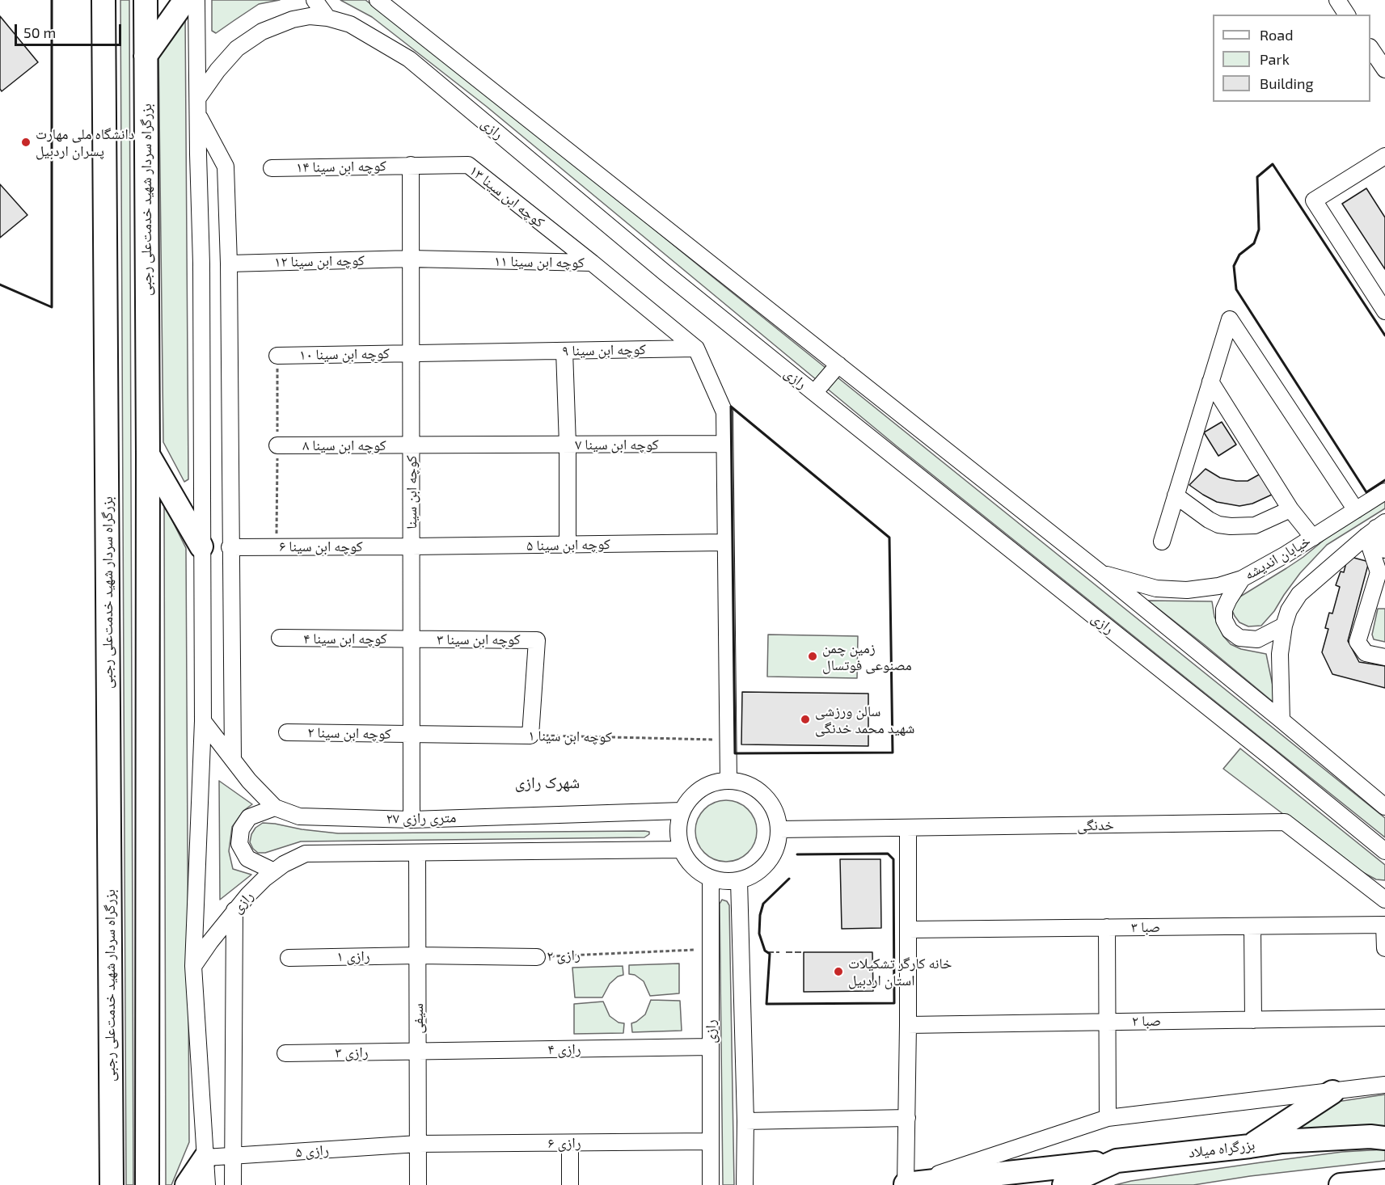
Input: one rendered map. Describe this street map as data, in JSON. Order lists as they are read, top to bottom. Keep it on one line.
{"streets":{"highway":["بزرگراه سردار شهید خدمت‌علی رجبی","بزرگراه میلاد"],"street":["رازی","کوچه ابن سینا ۱۴","کوچه ابن سینا ۱۳","کوچه ابن سینا ۱۲","کوچه ابن سینا ۱۱","کوچه ابن سینا ۹","کوچه ابن سینا ۱۰","کوچه ابن سینا ۷","کوچه ابن سینا ۸","کوچه ابن سینا","کوچه ابن سینا ۵","کوچه ابن سینا ۶","خیابان اندیشه","کوچه ابن سینا ۴","کوچه ابن سینا ۳","کوچه ابن سینا ۲","کوچه ابن سینا ۱","۲۷ متری رازی","خدنگی","صبا ۳","رازی ۲","رازی ۱","سیفی","صبا ۲","رازی ۴","رازی ۳","رازی ۶","رازی ۵"]},"crossings":[["رازی","خیابان اندیشه"],["رازی","۲۷ متری رازی"],["رازی","خدنگی"],["رازی","رازی ۲"],["رازی","سیفی"],["رازی","رازی ۴"],["رازی","رازی ۶"],["کوچه ابن سینا ۱۴","کوچه ابن سینا ۱۳"],["کوچه ابن سینا ۱۴","کوچه ابن سینا"],["کوچه ابن سینا ۱۳","کوچه ابن سینا ۱۱"],["کوچه ابن سینا ۱۳","کوچه ابن سینا"],["کوچه ابن سینا ۱۲","کوچه ابن سینا ۱۱"],["کوچه ابن سینا ۱۲","کوچه ابن سینا"],["کوچه ابن سینا ۱۱","کوچه ابن سینا ۹"],["کوچه ابن سینا ۱۱","کوچه ابن سینا"],["کوچه ابن سینا ۹","کوچه ابن سینا ۱۰"],["کوچه ابن سینا ۹","کوچه ابن سینا"],["کوچه ابن سینا ۱۰","کوچه ابن سینا"],["کوچه ابن سینا ۷","کوچه ابن سینا ۸"],["کوچه ابن سینا ۷","کوچه ابن سینا"],["کوچه ابن سینا ۸","کوچه ابن سینا"],["کوچه ابن سینا","کوچه ابن سینا ۵"],["کوچه ابن سینا","کوچه ابن سینا ۶"],["کوچه ابن سینا","کوچه ابن سینا ۴"],["کوچه ابن سینا","کوچه ابن سینا ۳"],["کوچه ابن سینا","کوچه ابن سینا ۲"],["کوچه ابن سینا","کوچه ابن سینا ۱"],["کوچه ابن سینا","۲۷ متری رازی"],["کوچه ابن سینا ۵","کوچه ابن سینا ۶"],["کوچه ابن سینا ۴","کوچه ابن سینا ۳"],["کوچه ابن سینا ۳","کوچه ابن سینا ۱"],["کوچه ابن سینا ۲","کوچه ابن سینا ۱"],["۲۷ متری رازی","خدنگی"],["رازی ۲","رازی ۱"],["رازی ۲","سیفی"],["رازی ۱","سیفی"],["سیفی","رازی ۴"],["سیفی","رازی ۳"],["سیفی","رازی ۶"],["سیفی","رازی ۵"],["رازی ۴","رازی ۳"],["رازی ۶","رازی ۵"]],"districts":["شهرک رازی"],"places":["دانشگاه ملی مهارت پسران اردبیل","زمین چمن مصنوعی فوتسال","سالن ورزشی شهید محمد خدنگی","خانه کارگر تشکیلات استان اردبیل"],"legend":["Road","Park","Building"],"scale_bar":"50 m"}
